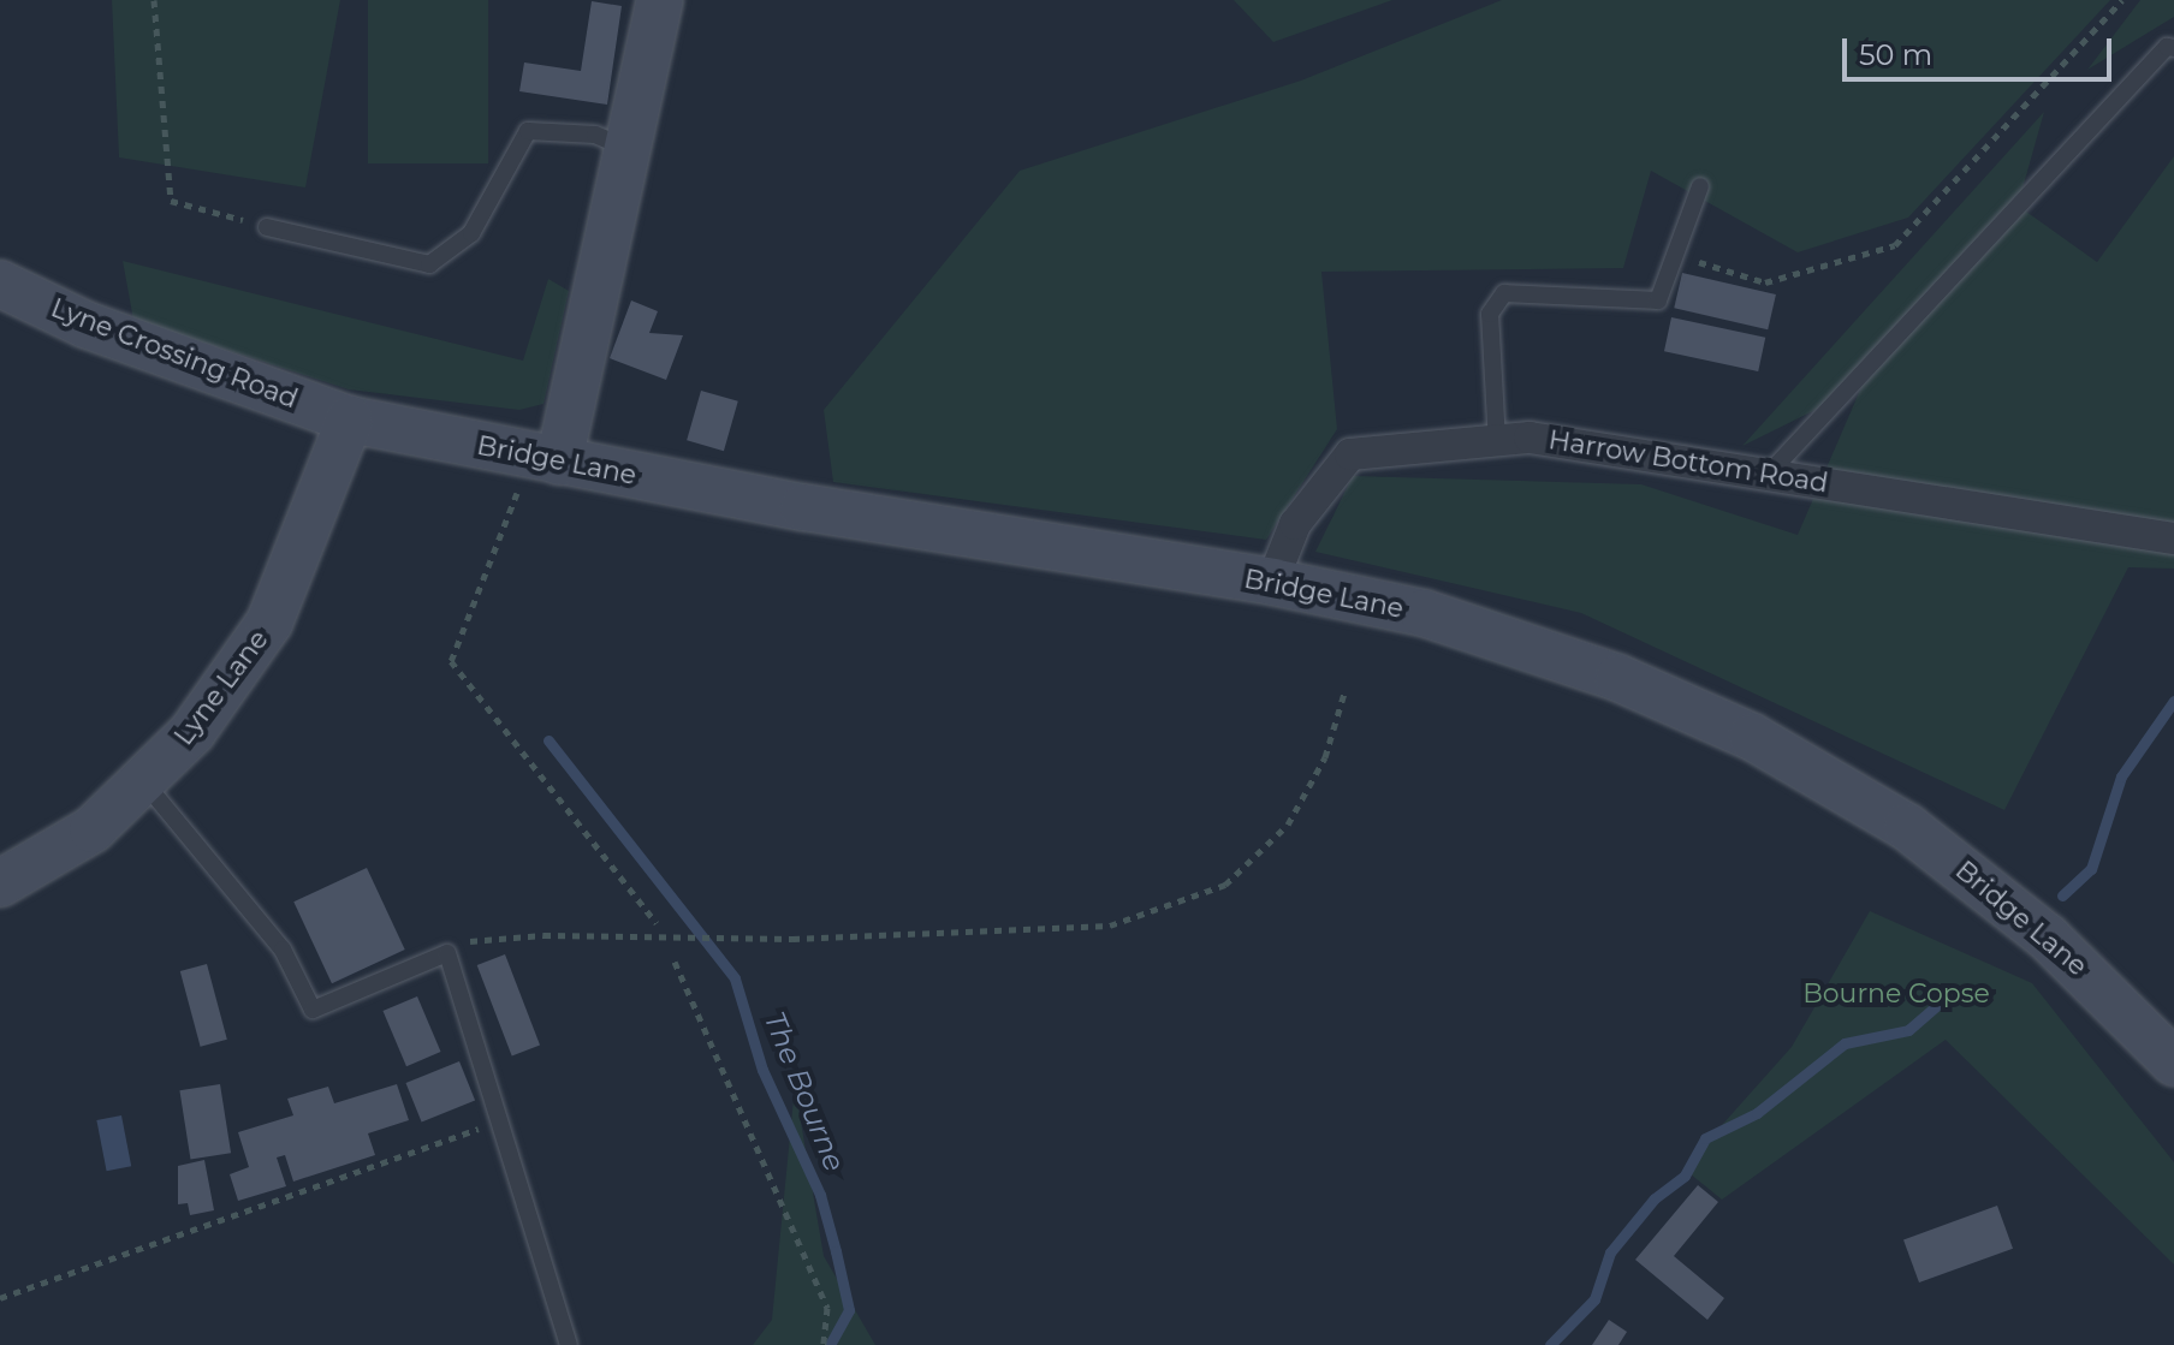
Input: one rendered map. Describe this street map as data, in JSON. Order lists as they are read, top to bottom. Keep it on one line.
{"streets":{"street":["Lyne Crossing Road","Bridge Lane","Harrow Bottom Road","Lyne Lane"]},"crossings":[["Lyne Crossing Road","Bridge Lane"],["Lyne Crossing Road","Lyne Lane"],["Bridge Lane","Harrow Bottom Road"],["Bridge Lane","Lyne Lane"]],"water":["The Bourne"],"parks":["Bourne Copse"],"scale_bar":"50 m"}
